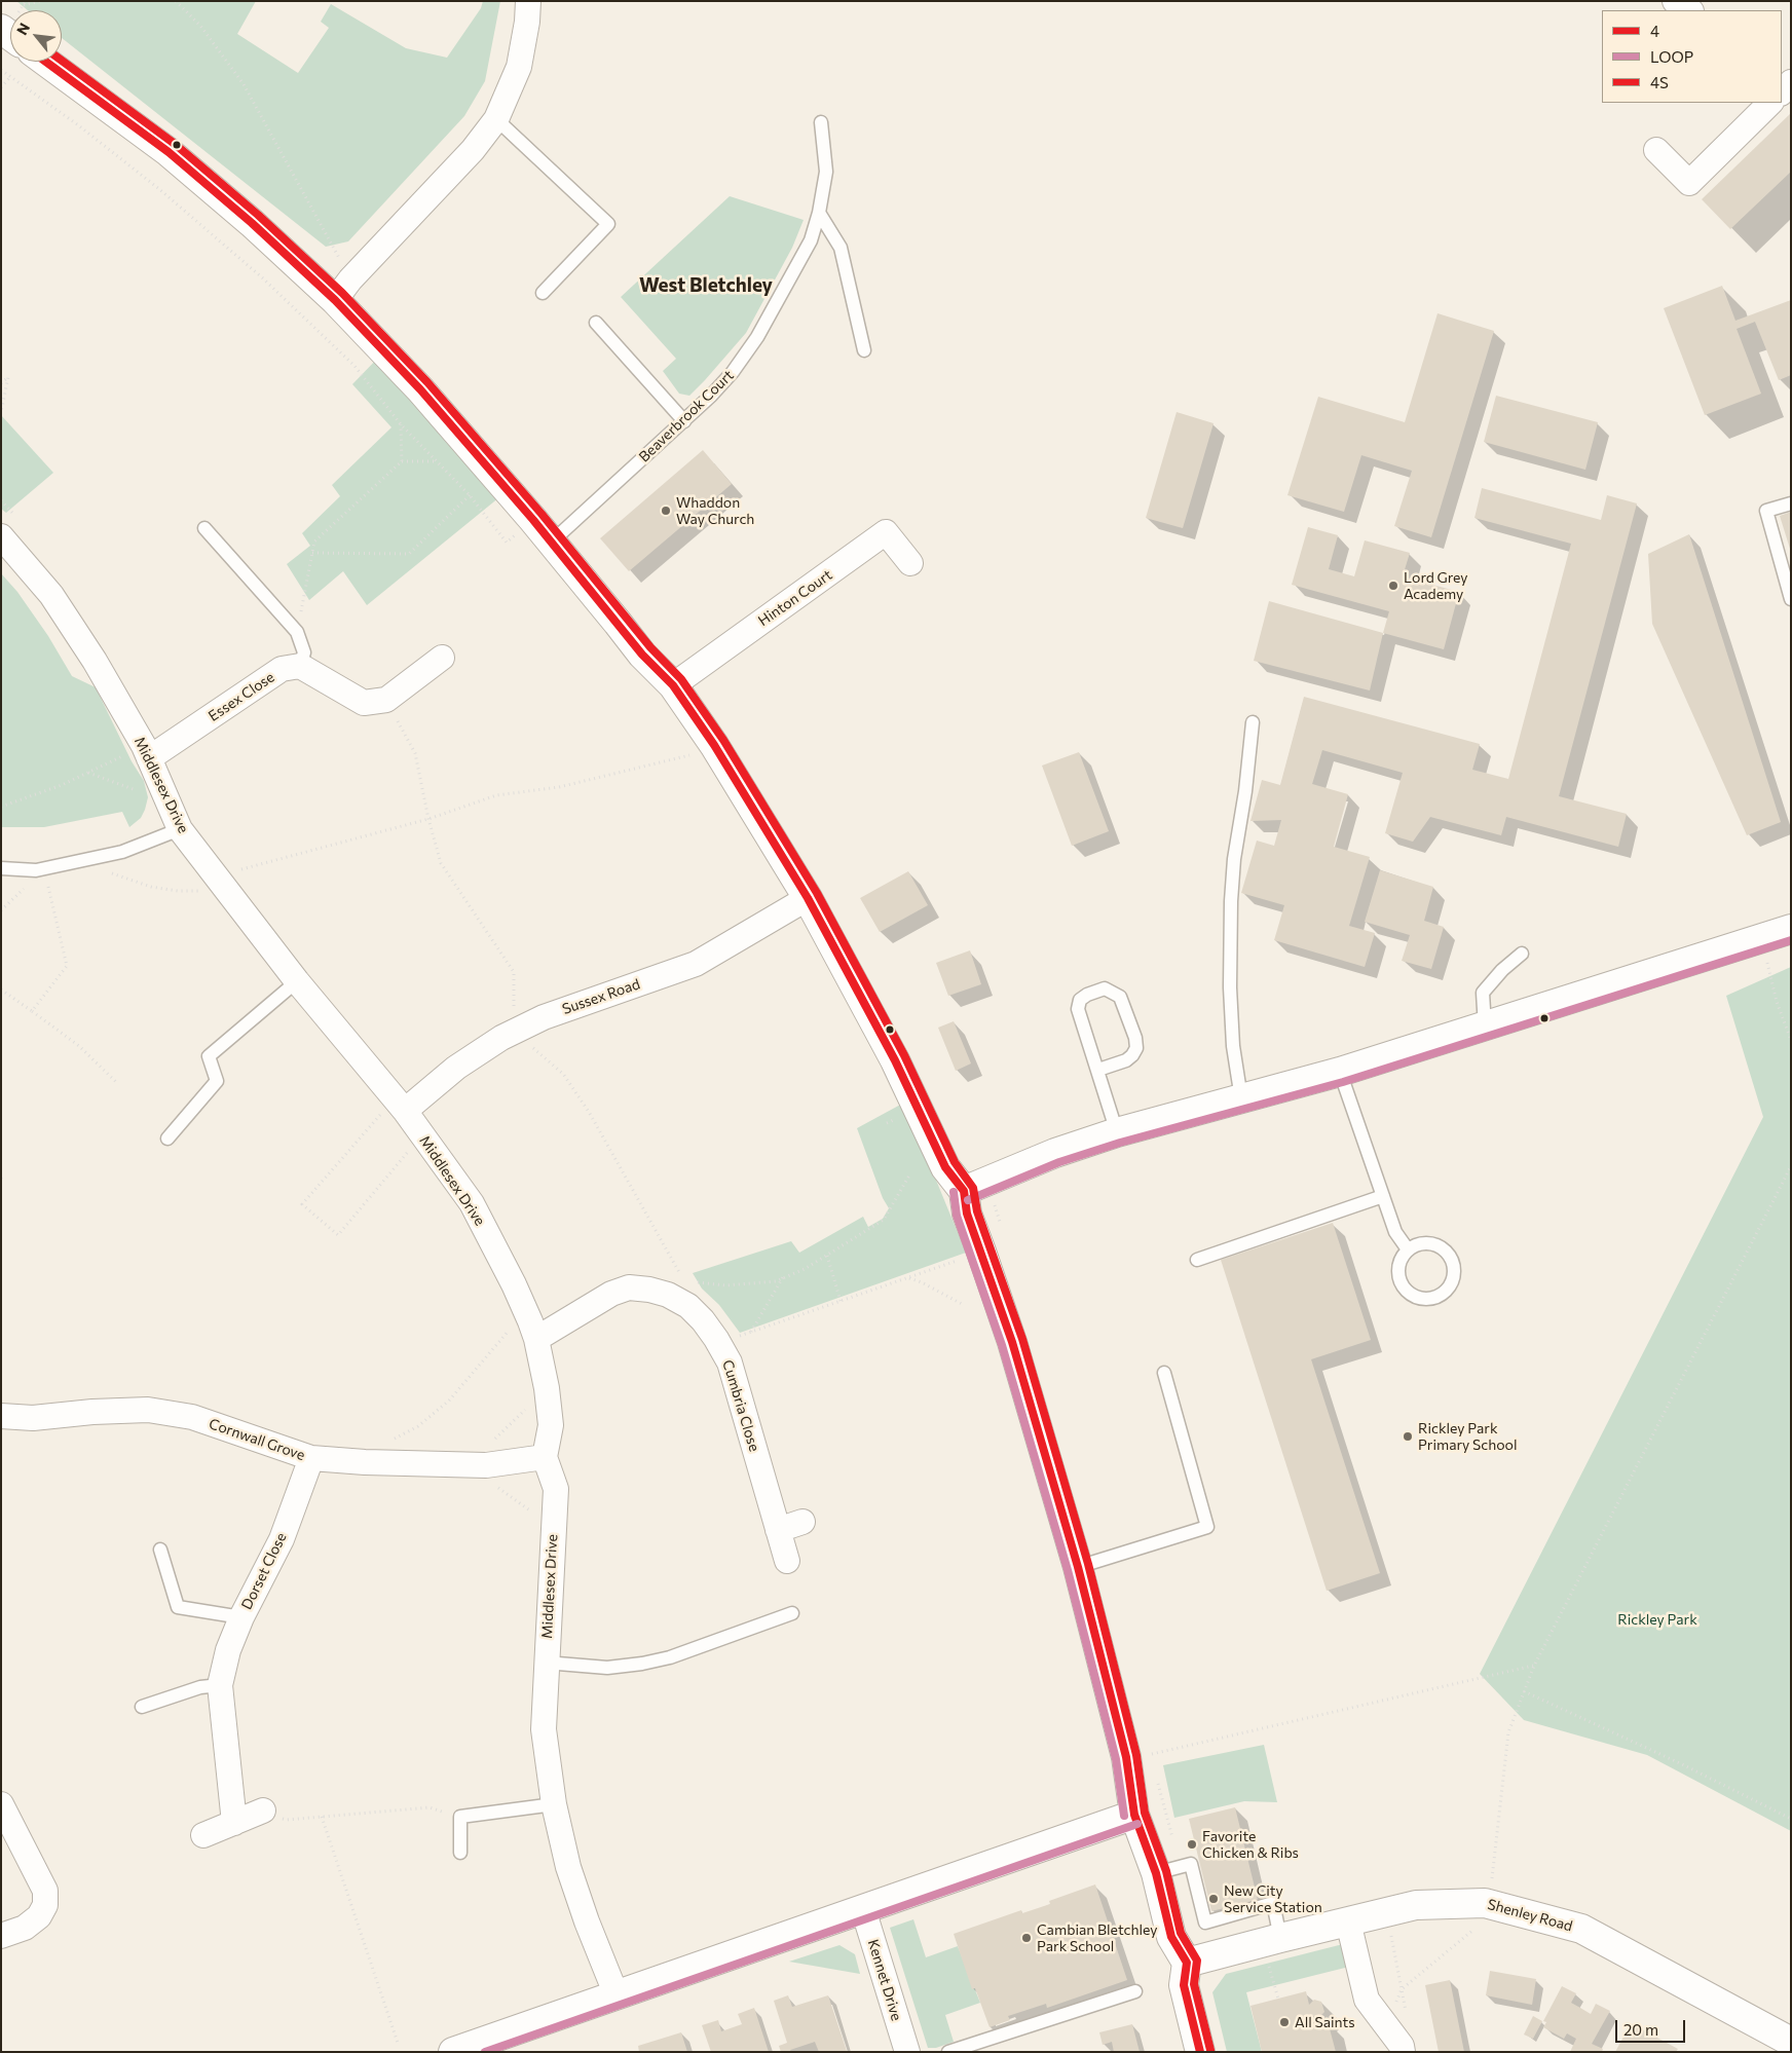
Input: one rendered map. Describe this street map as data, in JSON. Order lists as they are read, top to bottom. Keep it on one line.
{"streets":{"street":["Hinton Court","Essex Close","Middlesex Drive","Sussex Road","Cumbria Close","Cornwall Grove","Dorset Close","Shenley Road","Kennet Drive"],"lane":["Beaverbrook Court"]},"crossings":[["Essex Close","Middlesex Drive"],["Middlesex Drive","Sussex Road"],["Middlesex Drive","Cumbria Close"],["Middlesex Drive","Cornwall Grove"],["Cornwall Grove","Dorset Close"]],"districts":["West Bletchley"],"parks":["Rickley Park"],"places":["Whaddon Way Church","Lord Grey Academy","Rickley Park Primary School","Favorite Chicken & Ribs","New City Service Station","Cambian Bletchley Park School","All Saints"],"lines":["transit line 4S","transit line 4","transit line LOOP"],"legend":["4","LOOP","4S"],"scale_bar":"20 m","north":"top left"}
